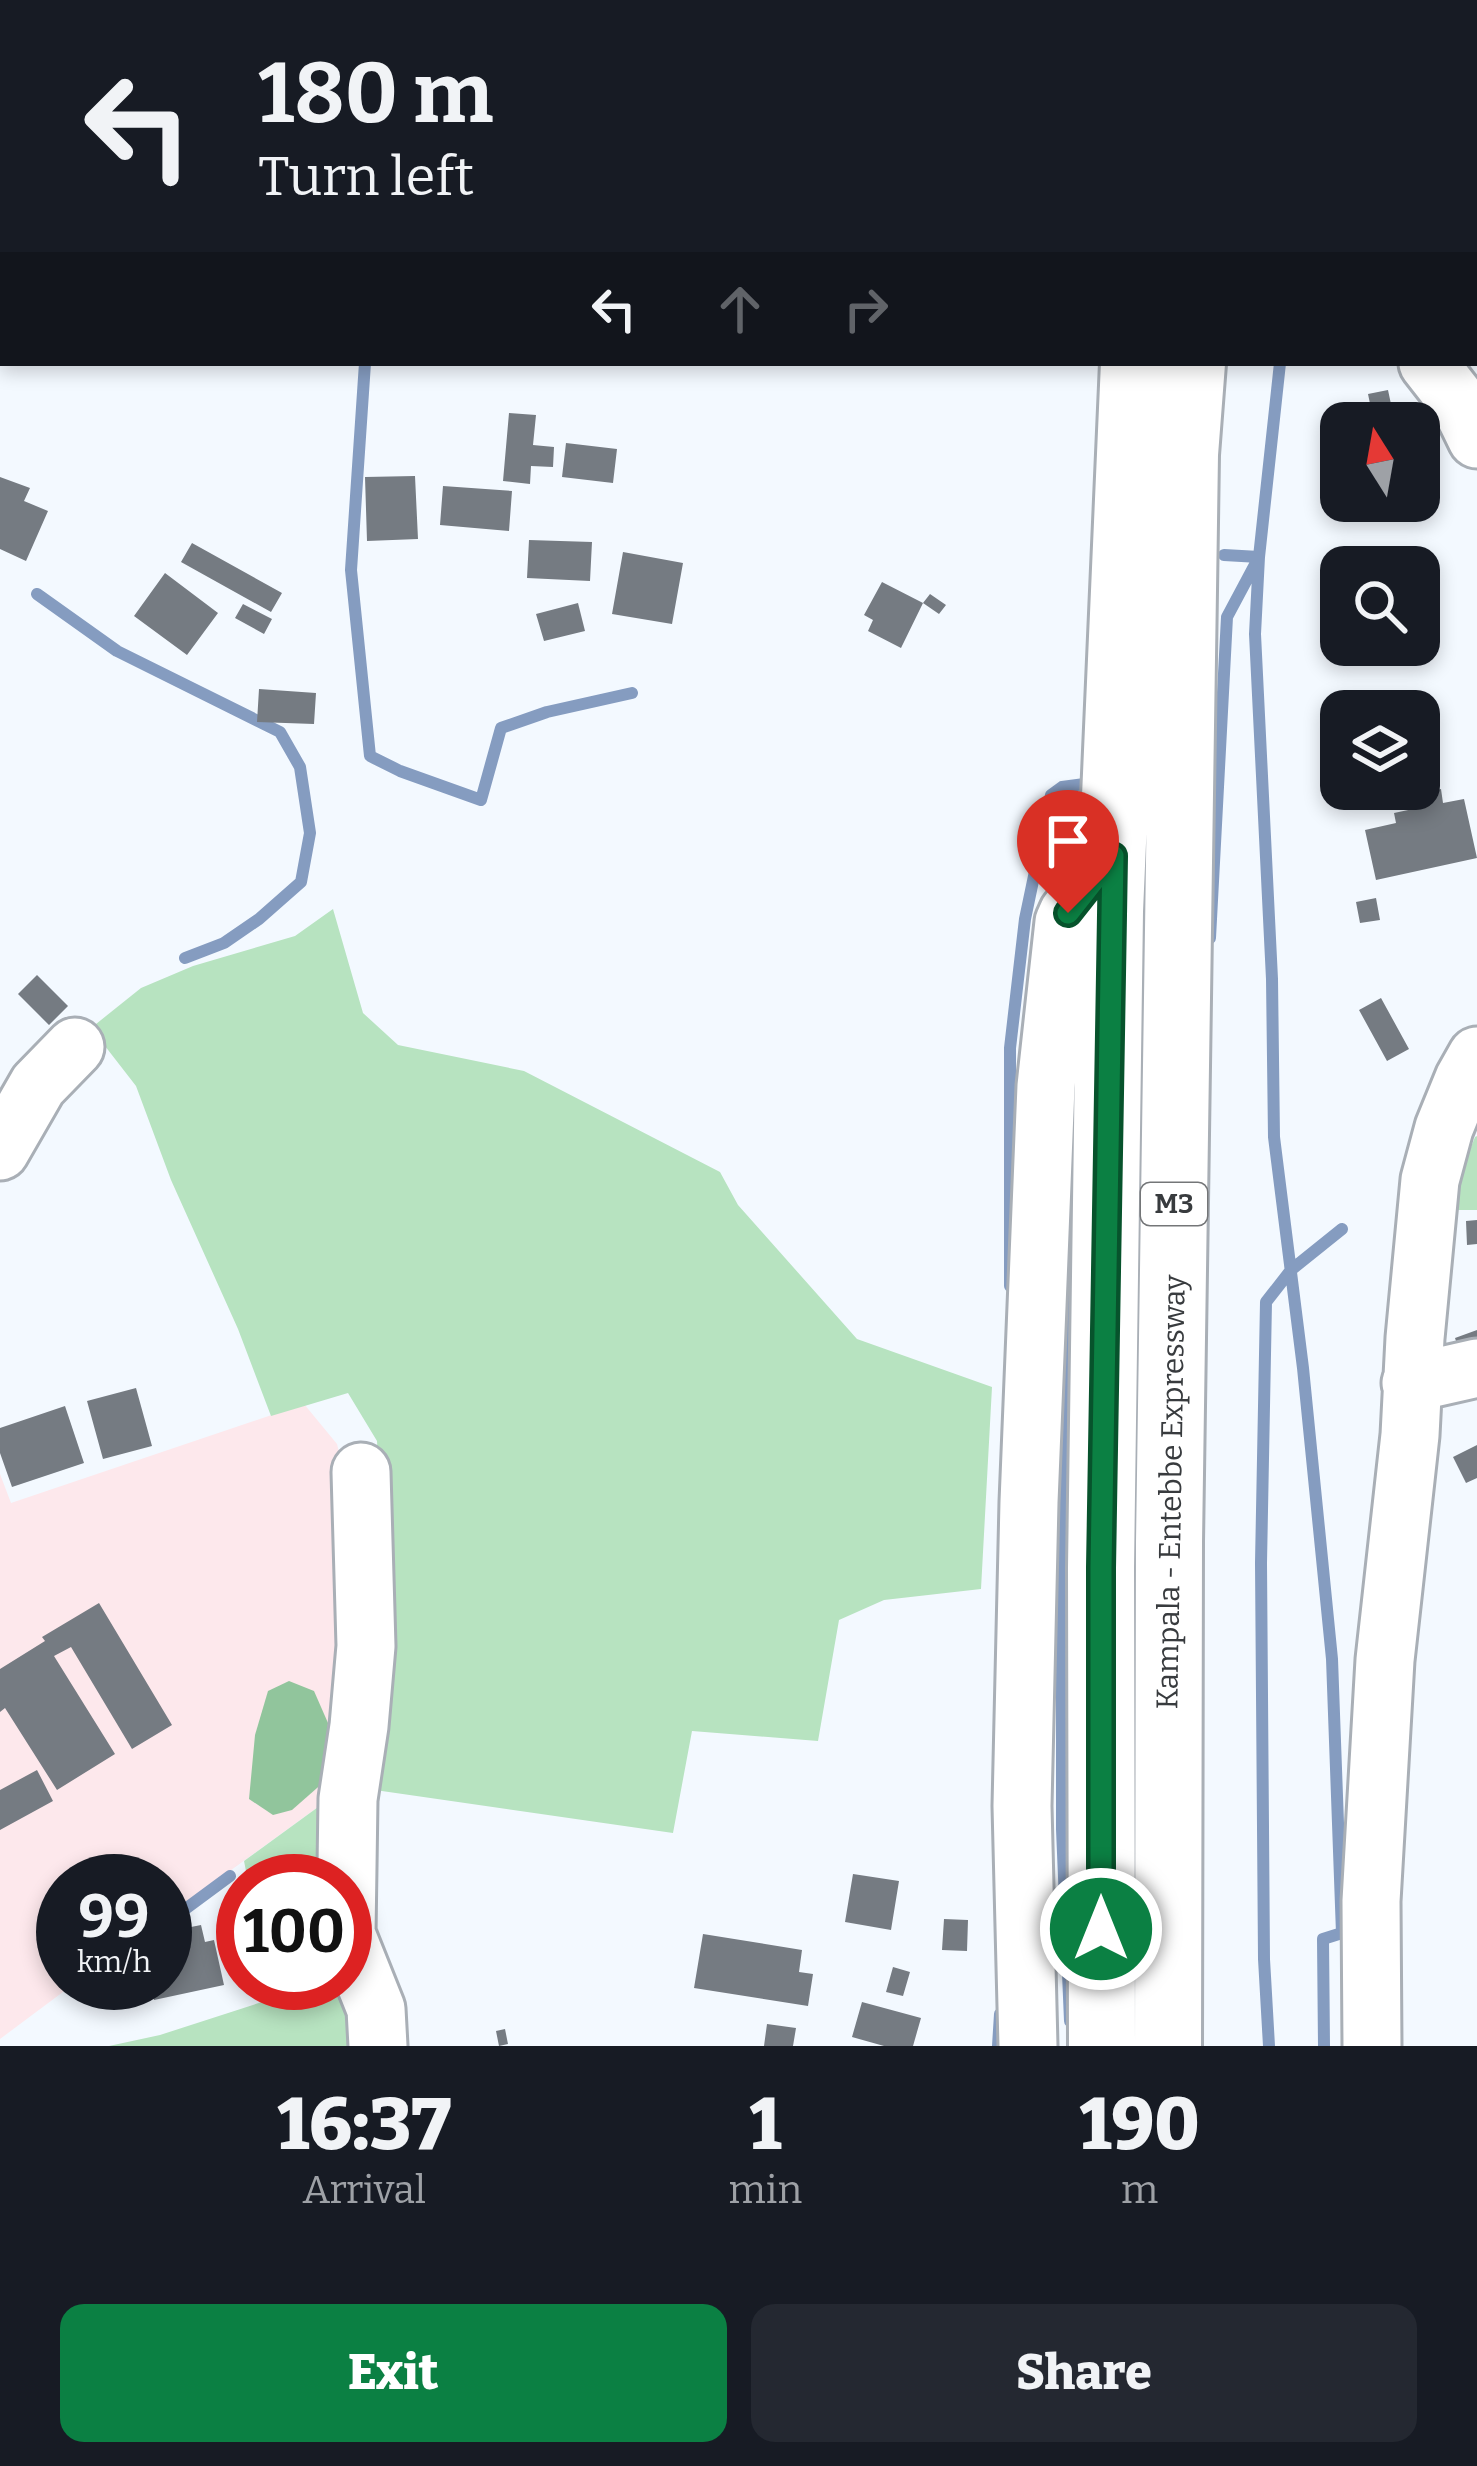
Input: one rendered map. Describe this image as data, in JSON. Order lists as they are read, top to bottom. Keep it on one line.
{"streets":{"highway":["M3","Kampala - Entebbe Expressway"]},"north":"top","page":{"turn":["180 m","Turn left"],"speed":"99 km/h","limit":"100","eta":["16:37","Arrival","1","min","190","m"],"buttons":["Exit","Share"]}}
